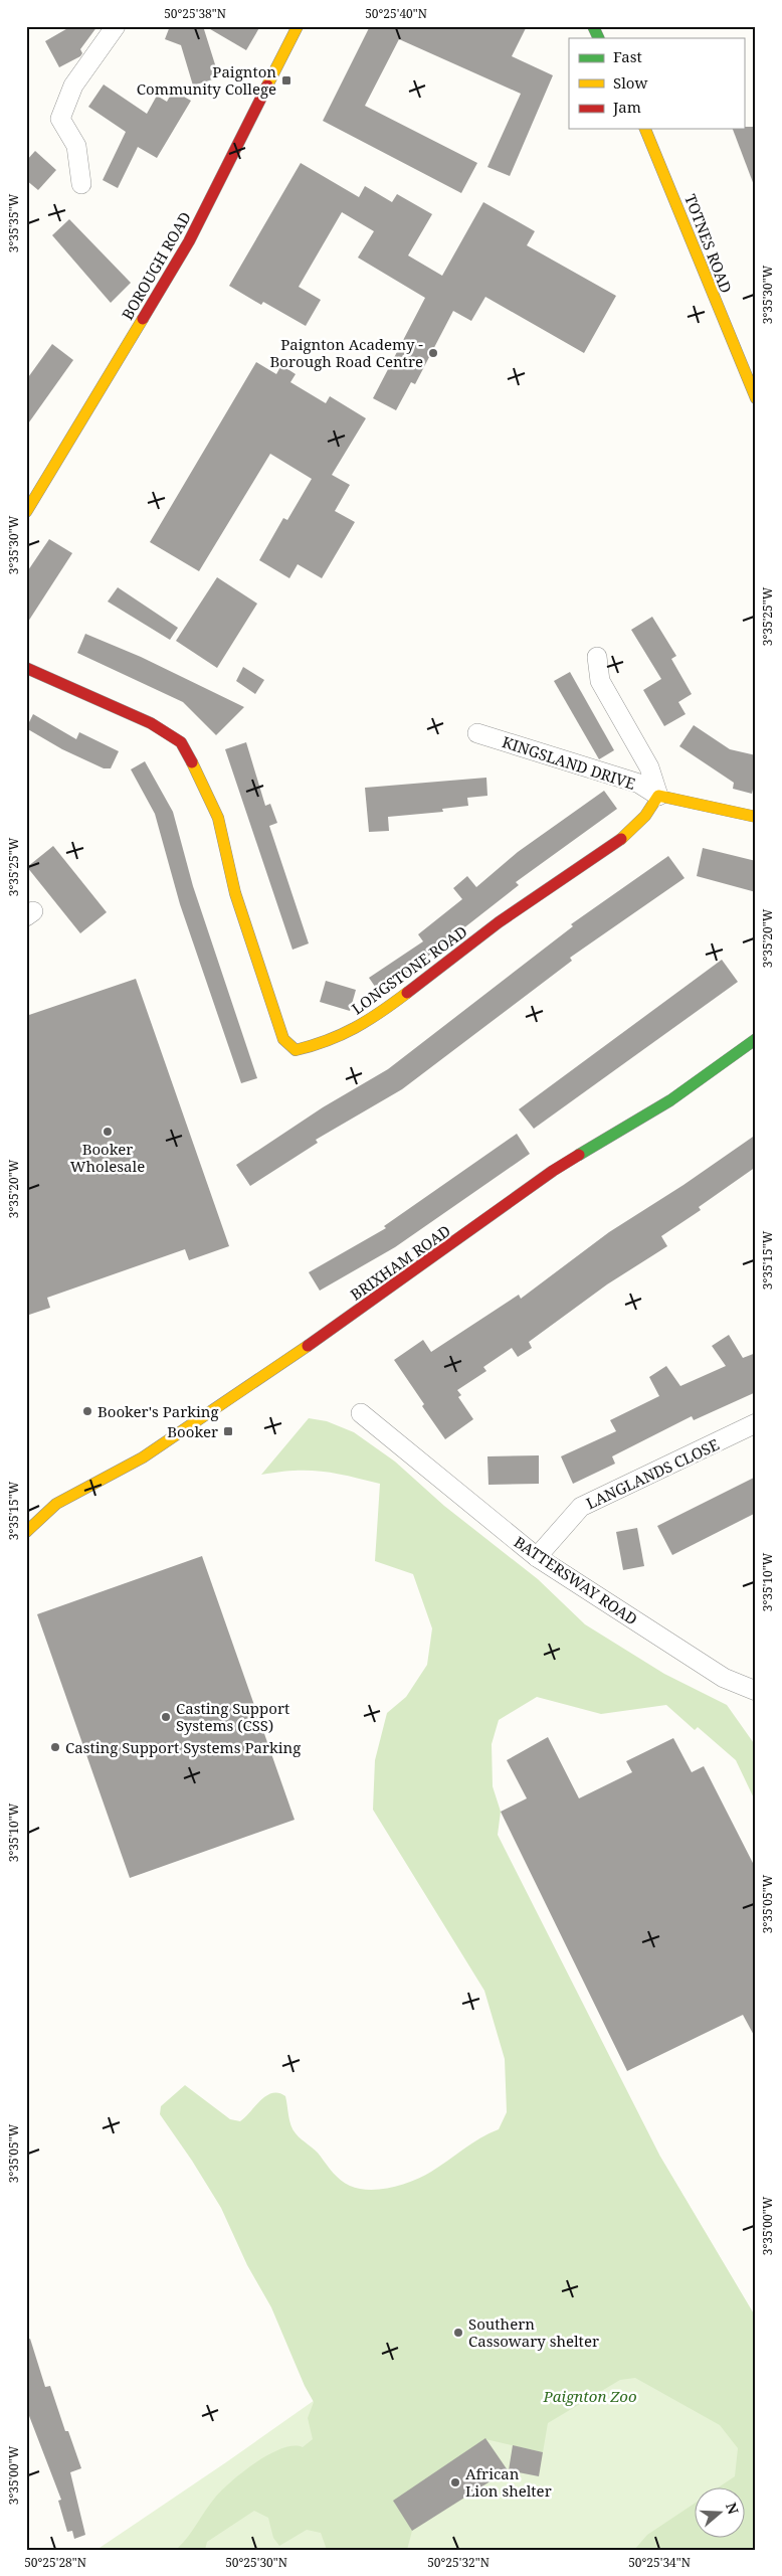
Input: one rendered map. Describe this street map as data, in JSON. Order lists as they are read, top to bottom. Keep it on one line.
{"streets":{"main road":["TOTNES ROAD","BOROUGH ROAD","LONGSTONE ROAD","BRIXHAM ROAD"],"street":["KINGSLAND DRIVE","LANGLANDS CLOSE","BATTERSWAY ROAD"]},"crossings":[["KINGSLAND DRIVE","LONGSTONE ROAD"],["LANGLANDS CLOSE","BATTERSWAY ROAD"]],"parks":["Paignton Zoo"],"places":{"transit":["Paignton Community College","Booker"],"other":["Paignton Academy - Borough Road Centre","Booker Wholesale","Booker's Parking","Casting Support Systems (CSS)","Casting Support Systems Parking","Southern Cassowary shelter","African Lion shelter"]},"legend":["Fast","Slow","Jam"],"north":"right","coordinates":["50°25'38\"N","50°25'40\"N","3°35'35\"W","3°35'30\"W","3°35'25\"W","3°35'20\"W","3°35'15\"W","3°35'10\"W","3°35'05\"W","3°35'00\"W","50°25'28\"N","50°25'30\"N","50°25'32\"N","50°25'34\"N"]}
